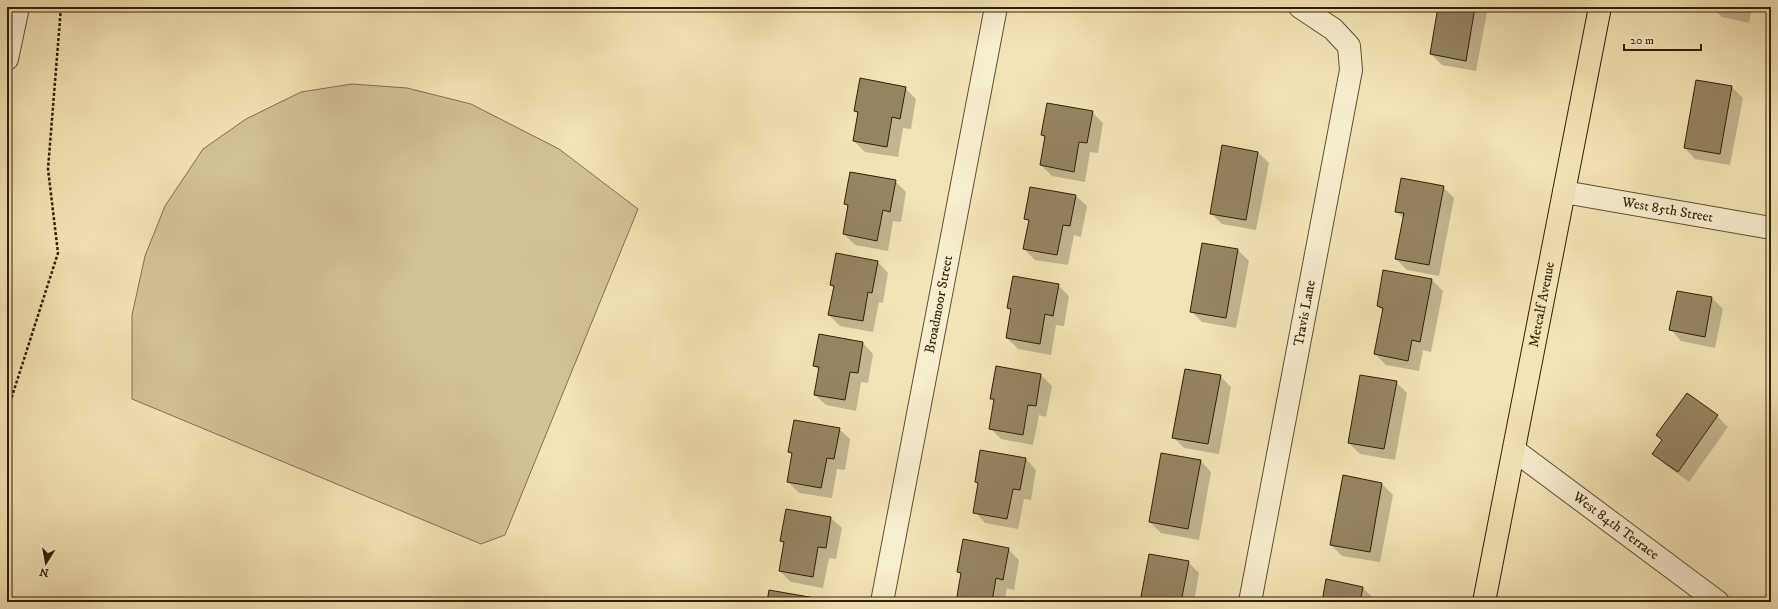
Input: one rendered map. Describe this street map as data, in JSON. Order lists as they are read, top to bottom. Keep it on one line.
{"streets":{"main road":["Metcalf Avenue"],"street":["West 85th Street","Broadmoor Street","Travis Lane","West 84th Terrace"]},"crossings":[["West 85th Street","Metcalf Avenue"],["Metcalf Avenue","West 84th Terrace"]],"scale_bar":"20 m","north":"bottom"}
